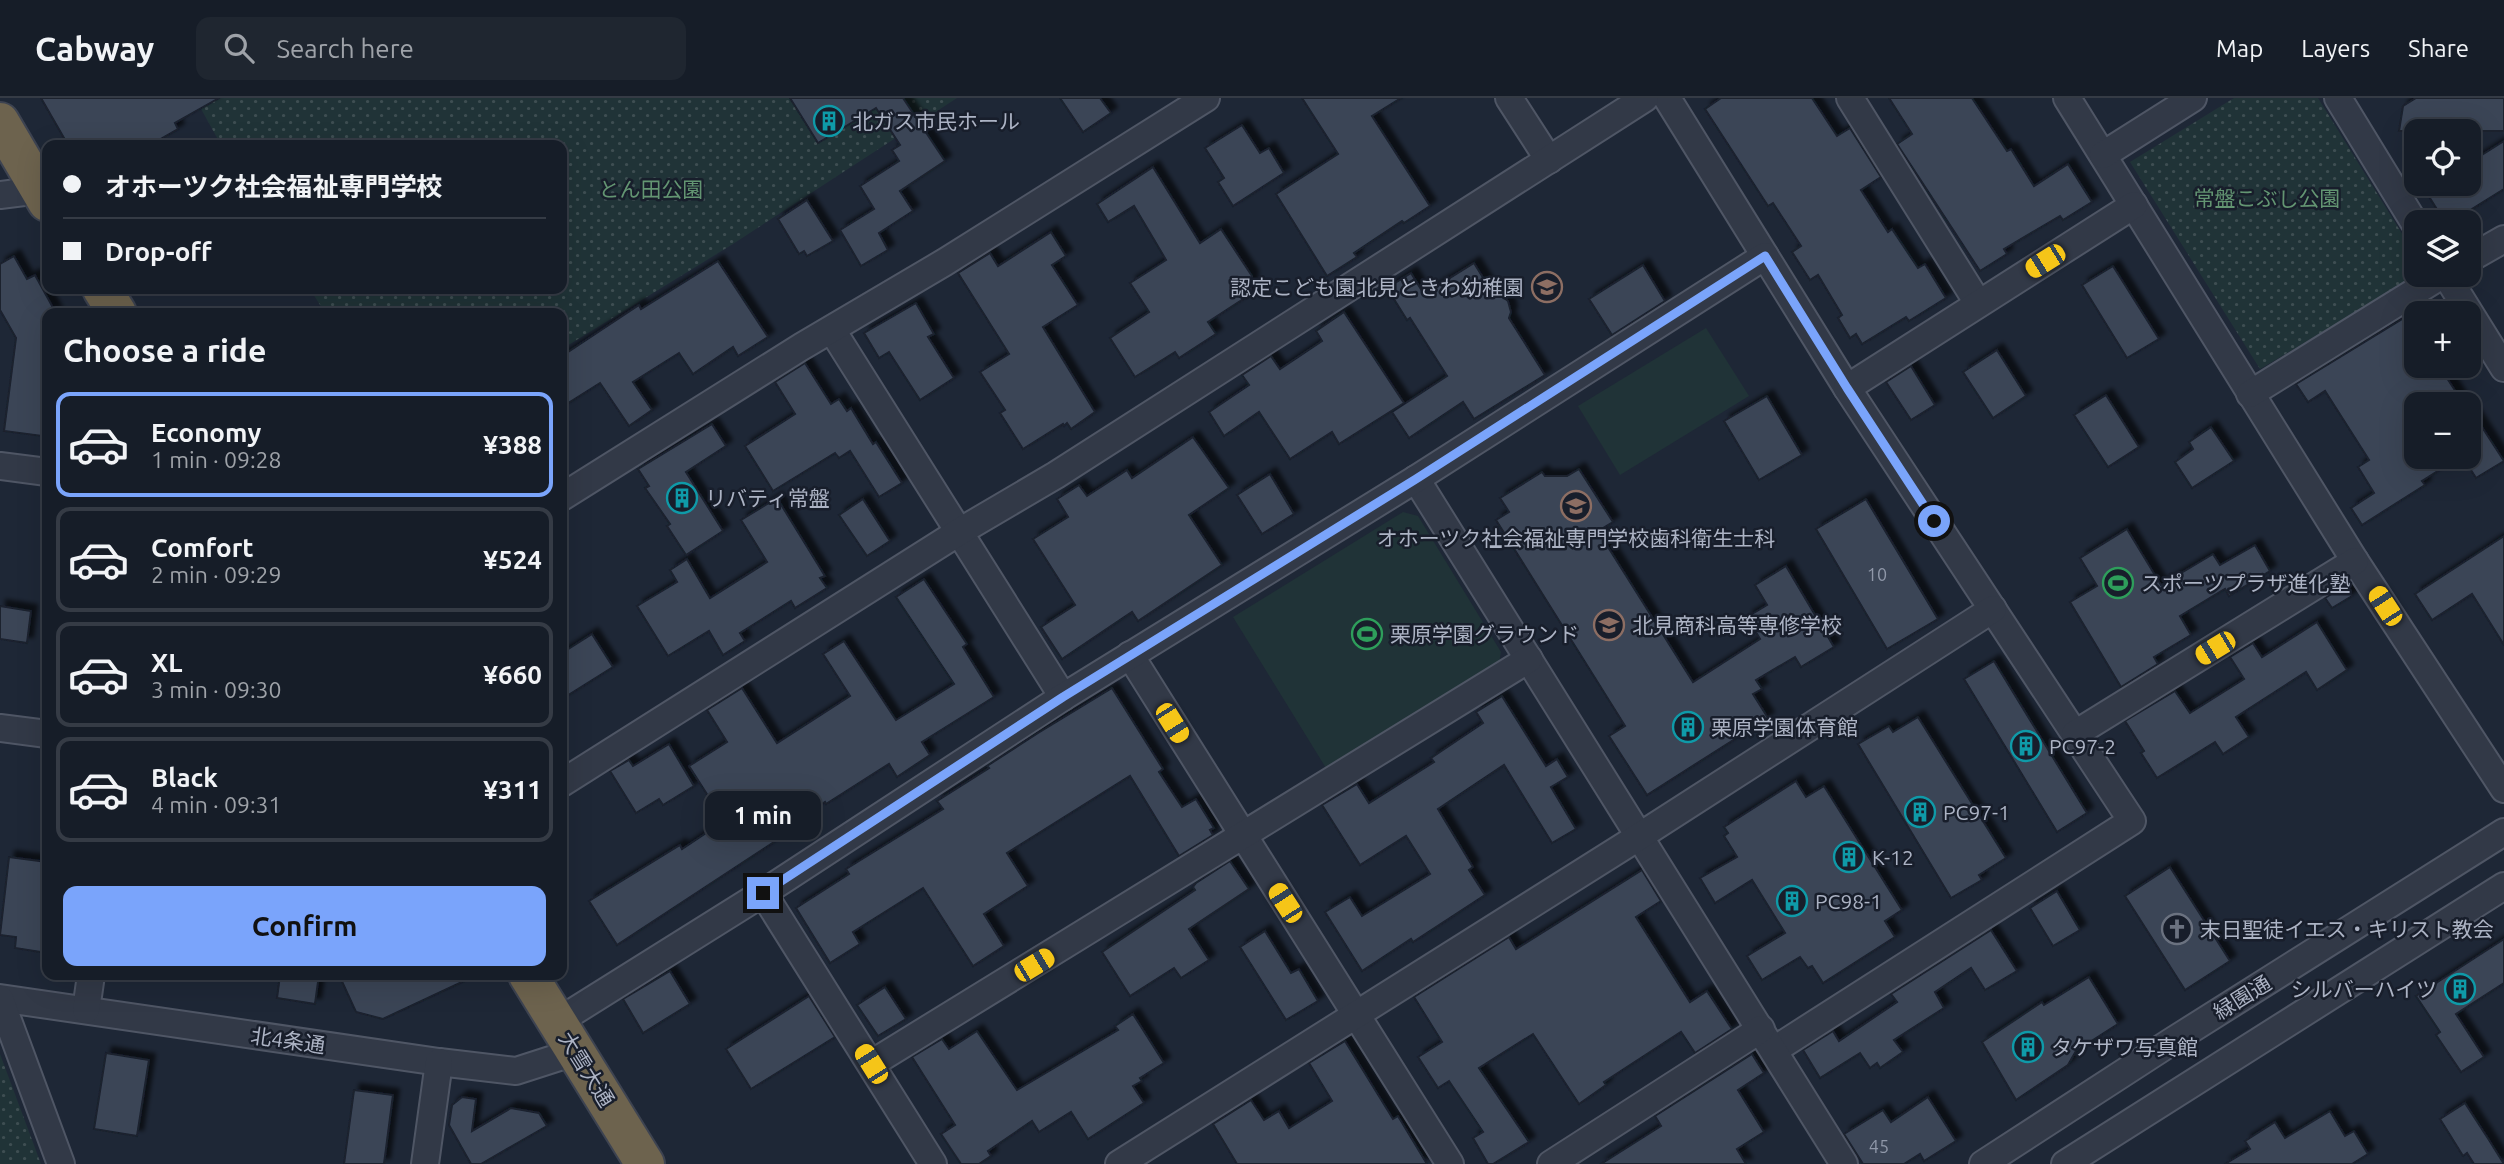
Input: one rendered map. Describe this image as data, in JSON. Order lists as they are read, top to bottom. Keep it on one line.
{"streets":{"highway":["大雪大通"],"street":["緑園通","北4条通"]},"crossings":[["北4条通","大雪大通"]],"parks":["とん田公園","常盤こぶし公園"],"places":{"building":["北ガス市民ホール","リバティ常盤","栗原学園体育館","PC97-2","PC97-1","K-12","PC98-1","シルバーハイツ","タケザワ写真館"],"school or university":["認定こども園北見ときわ幼稚園","オホーツク社会福祉専門学校歯科衛生士科","北見商科高等専修学校"],"sports":["スポーツプラザ進化塾","栗原学園グラウンド"],"church":["末日聖徒イエス・キリスト教会"]},"house_numbers":["10","45"],"page":{"header":"Cabway","search":"Search here","nav":["Map","Layers","Share"],"map_buttons":["+","−"],"banner":["オホーツク社会福祉専門学校","Drop-off"],"heading":"Choose a ride","list":[{"name":"Economy","note":"1 min · 09:28","value":"¥388"},{"name":"Comfort","note":"2 min · 09:29","value":"¥524"},{"name":"XL","note":"3 min · 09:30","value":"¥660"},{"name":"Black","note":"4 min · 09:31","value":"¥311"}],"bubble":"1 min","buttons":"Confirm"}}
